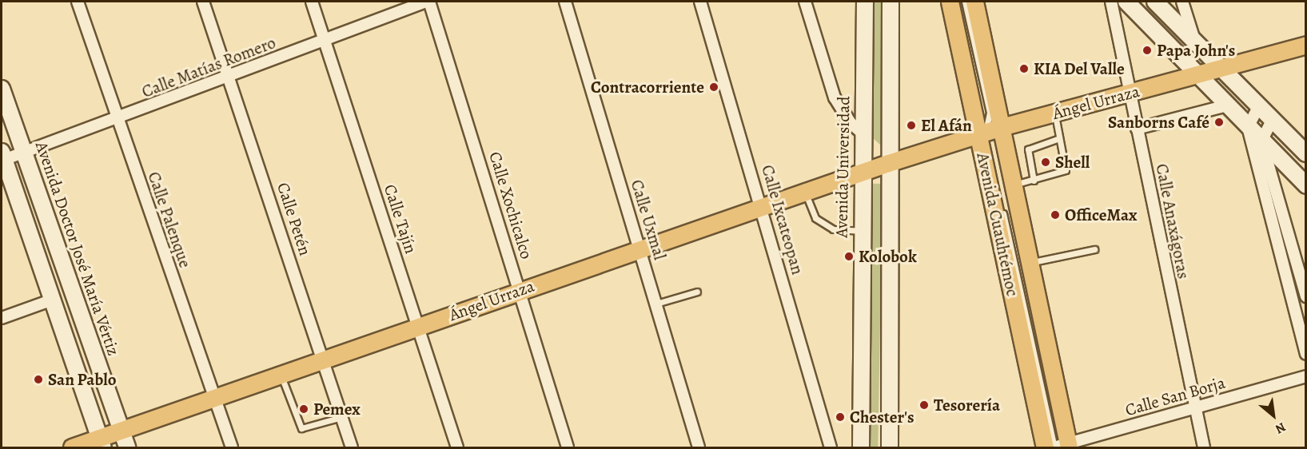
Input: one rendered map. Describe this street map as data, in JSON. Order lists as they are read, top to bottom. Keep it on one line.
{"streets":{"main road":["Ángel Urraza","Avenida Universidad","Avenida Cuauhtémoc","Avenida Doctor José María Vértiz"],"street":["Calle Matías Romero","Calle Xochicalco","Calle Petén","Calle Tajín","Calle Palenque","Calle Uxmal","Calle Ixcateopan","Calle Anaxágoras","Calle San Borja"]},"crossings":[["Calle Matías Romero","Calle Xochicalco"],["Calle Matías Romero","Calle Petén"],["Calle Matías Romero","Calle Tajín"],["Calle Matías Romero","Calle Palenque"],["Calle Matías Romero","Avenida Doctor José María Vértiz"],["Ángel Urraza","Avenida Universidad"],["Ángel Urraza","Calle Xochicalco"],["Ángel Urraza","Calle Petén"],["Ángel Urraza","Calle Tajín"],["Ángel Urraza","Calle Palenque"],["Ángel Urraza","Calle Uxmal"],["Ángel Urraza","Calle Ixcateopan"],["Ángel Urraza","Calle Anaxágoras"],["Ángel Urraza","Avenida Cuauhtémoc"],["Ángel Urraza","Avenida Doctor José María Vértiz"],["Calle Anaxágoras","Calle San Borja"],["Avenida Cuauhtémoc","Calle San Borja"]],"places":["Papa John's","KIA Del Valle","Contracorriente","Sanborns Café","El Afán","Shell","OfficeMax","Kolobok","San Pablo","Tesorería","Pemex","Chester's"],"north":"bottom right"}
